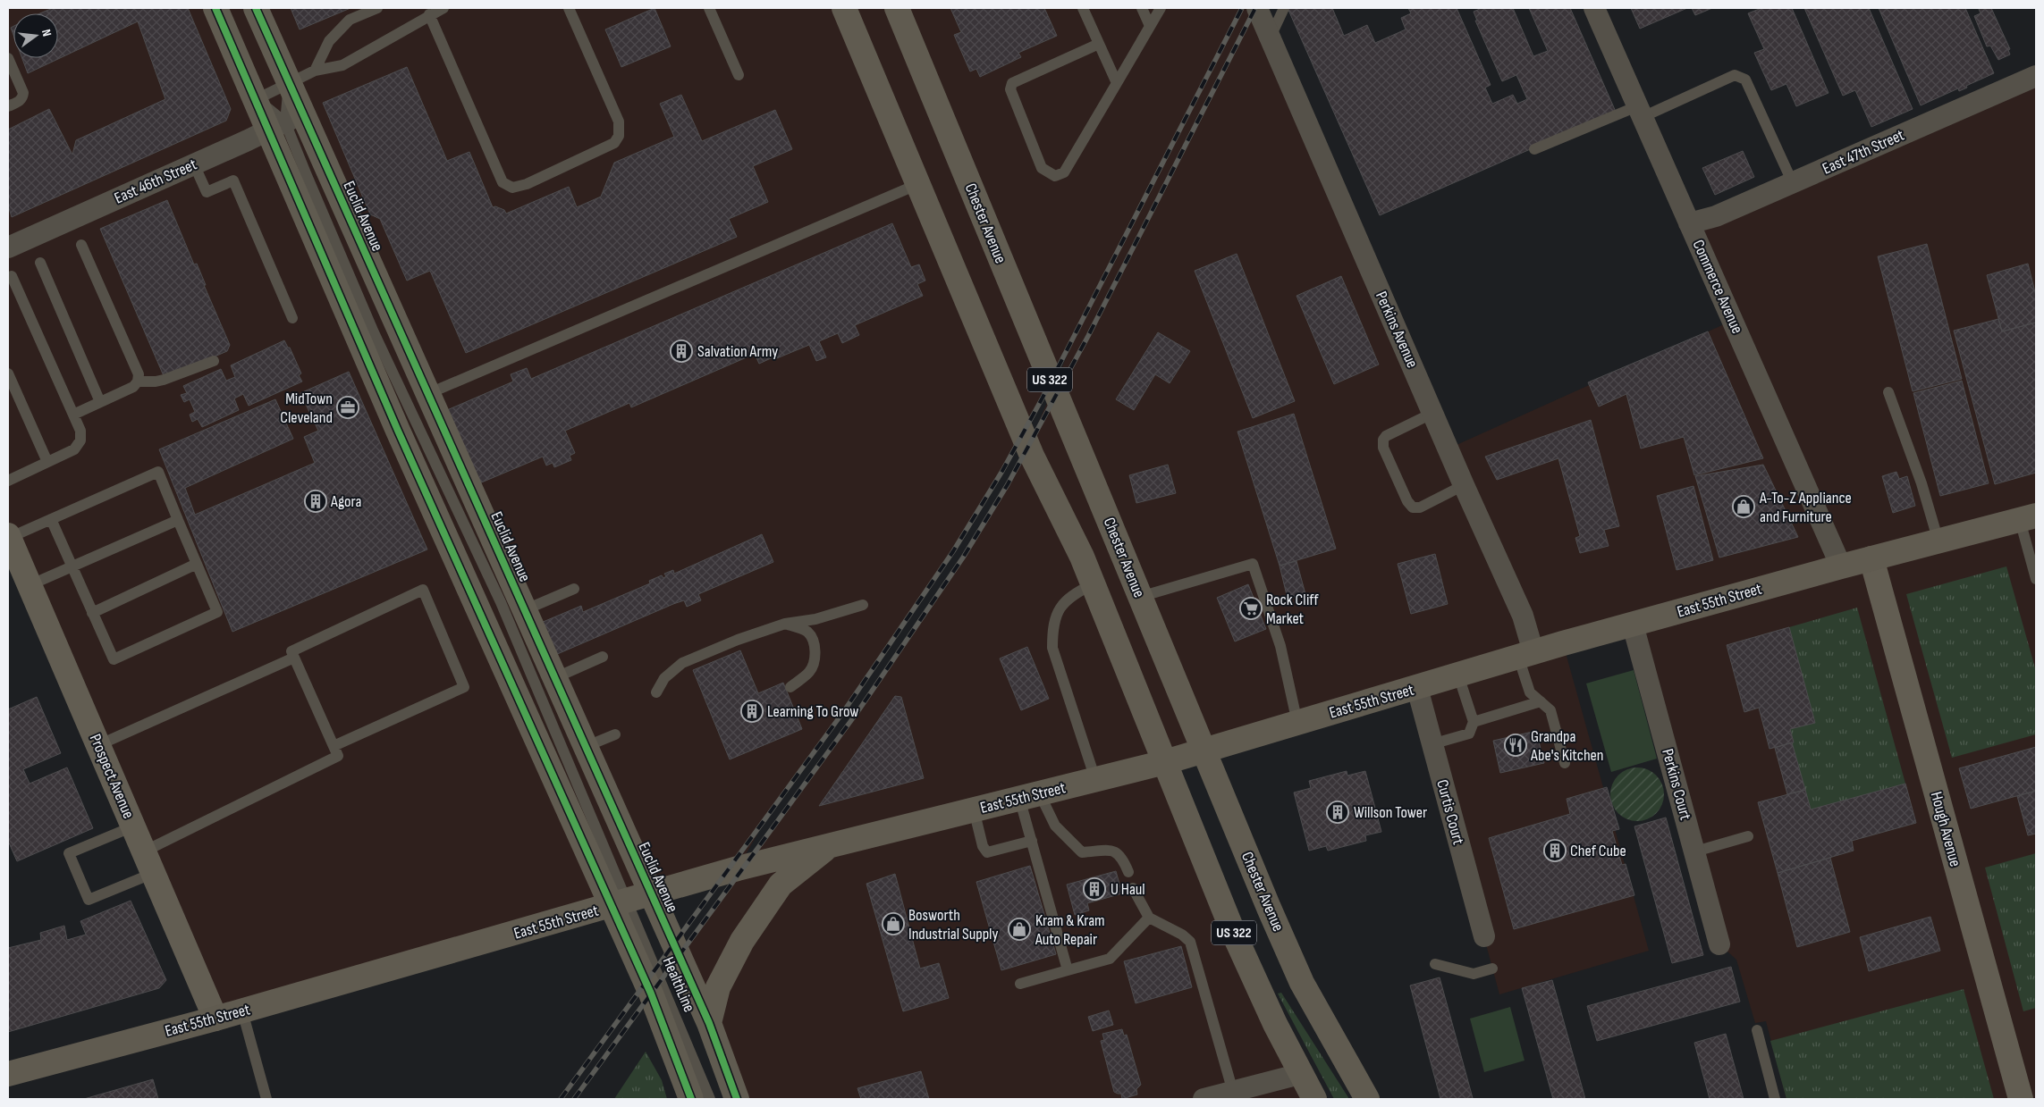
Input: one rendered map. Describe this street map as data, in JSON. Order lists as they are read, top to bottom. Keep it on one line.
{"streets":{"main road":["Euclid Avenue","Chester Avenue","US 322","East 55th Street"],"street":["East 47th Street","East 46th Street","Commerce Avenue","Perkins Avenue","Prospect Avenue","Perkins Court","Curtis Court","Hough Avenue"],"lane":["HealthLine"]},"crossings":[["East 47th Street","Commerce Avenue"],["East 46th Street","Euclid Avenue"],["Euclid Avenue","East 55th Street"],["Euclid Avenue","HealthLine"],["Chester Avenue","East 55th Street"],["Commerce Avenue","East 55th Street"],["Perkins Avenue","East 55th Street"],["US 322","East 55th Street"],["East 55th Street","Prospect Avenue"],["East 55th Street","Perkins Court"],["East 55th Street","Curtis Court"],["East 55th Street","Hough Avenue"],["East 55th Street","HealthLine"]],"places":{"building":["Salvation Army","Agora","Learning To Grow","Willson Tower","Chef Cube","U Haul"],"office":["MidTown Cleveland"],"shop":["A-To-Z Appliance and Furniture","Bosworth Industrial Supply","Kram & Kram Auto Repair"],"supermarket":["Rock Cliff Market"],"restaurant":["Grandpa Abe's Kitchen"]},"north":"right"}
